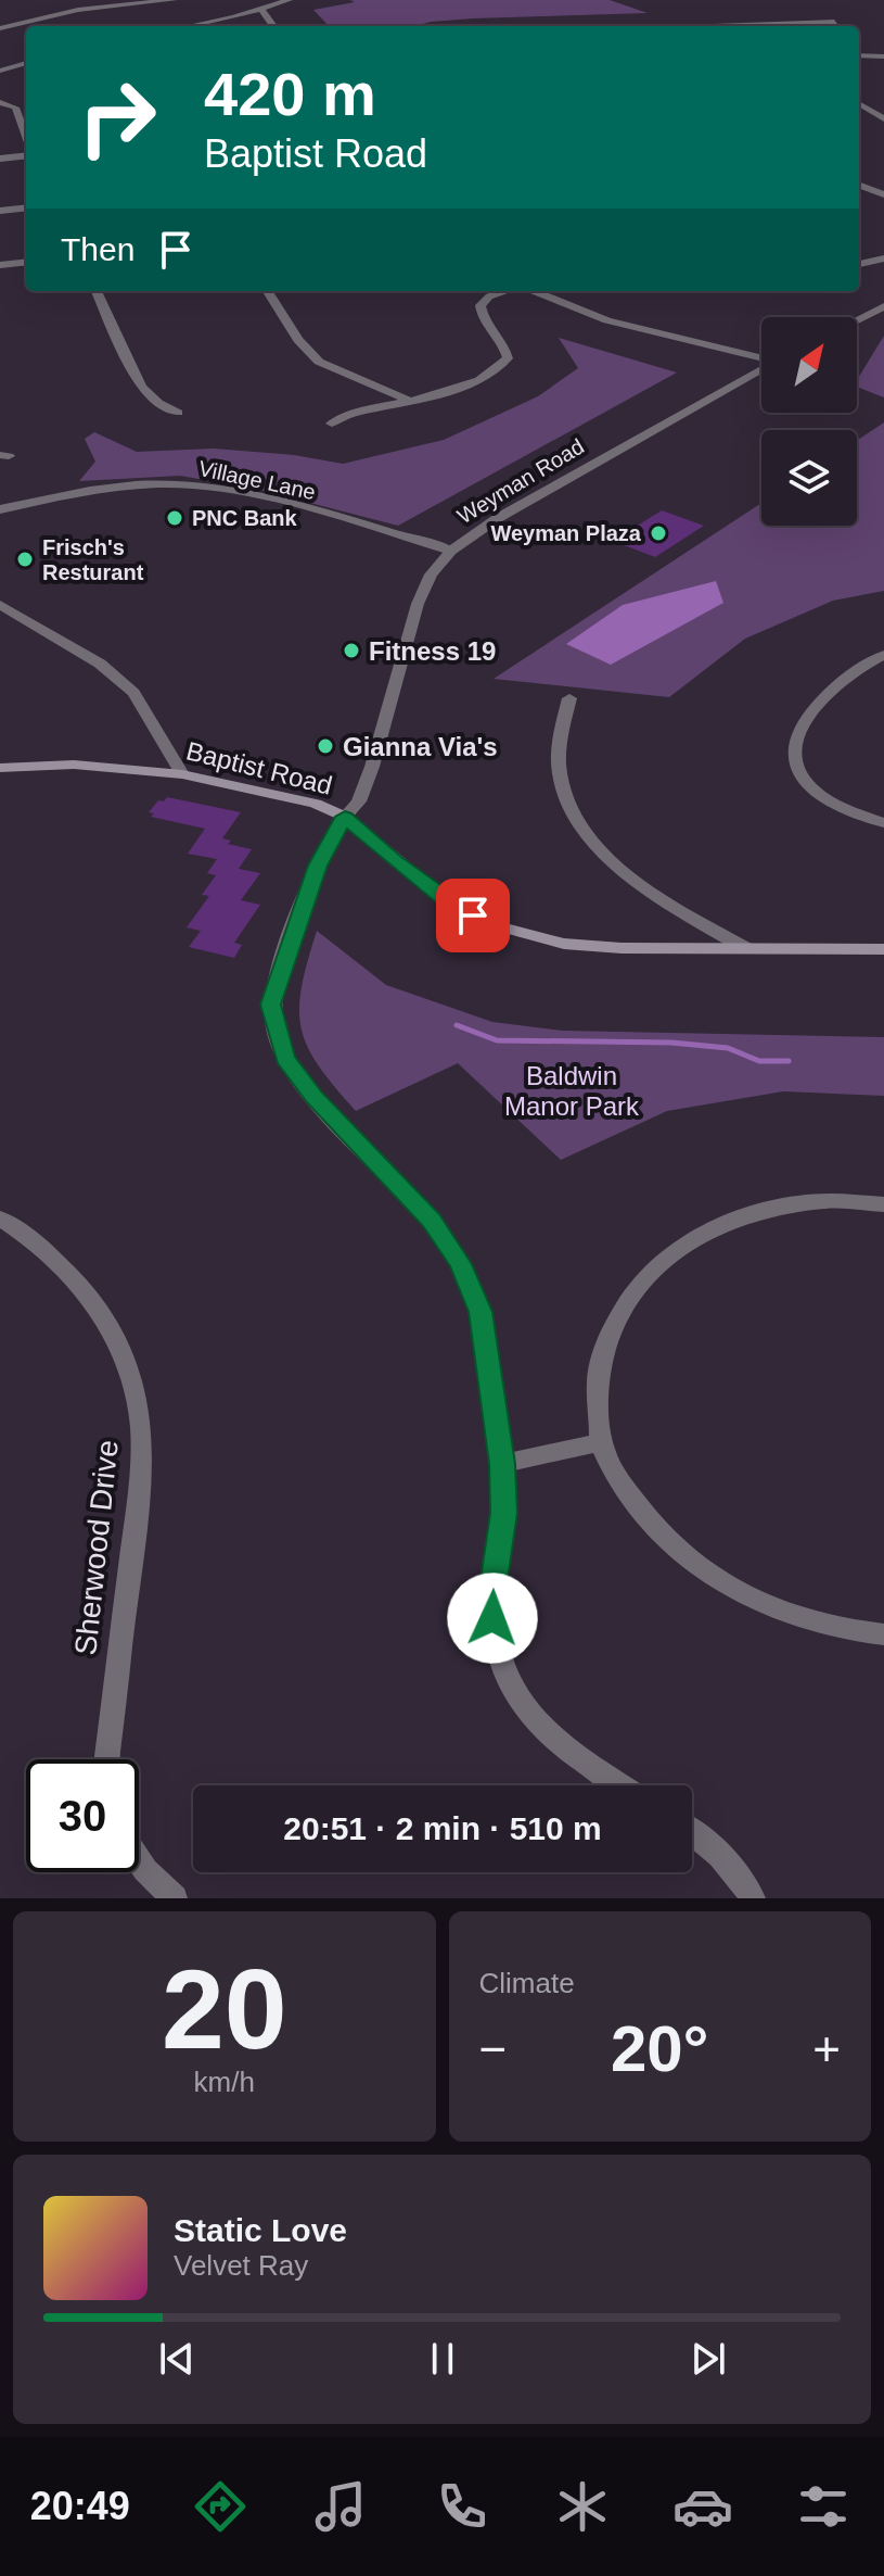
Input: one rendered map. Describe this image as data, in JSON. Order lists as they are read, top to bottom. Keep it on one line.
{"streets":{"main road":["Baptist Road"],"street":["Village Lane","Weyman Road","Sherwood Drive"]},"crossings":[["Village Lane","Weyman Road"],["Weyman Road","Baptist Road"]],"parks":["Baldwin Manor Park"],"places":["PNC Bank","Weyman Plaza","Frisch's Resturant","Fitness 19","Gianna Via's"],"north":"top right","page":{"turn":["420 m","Baptist Road"],"then":"Then","limit":"30","trip":"20:51 · 2 min · 510 m","tile":[["20","km/h"],"Climate"],"heat":["−","20°","+"],"song":["Static Love","Velvet Ray"],"tabs":"20:49"}}
